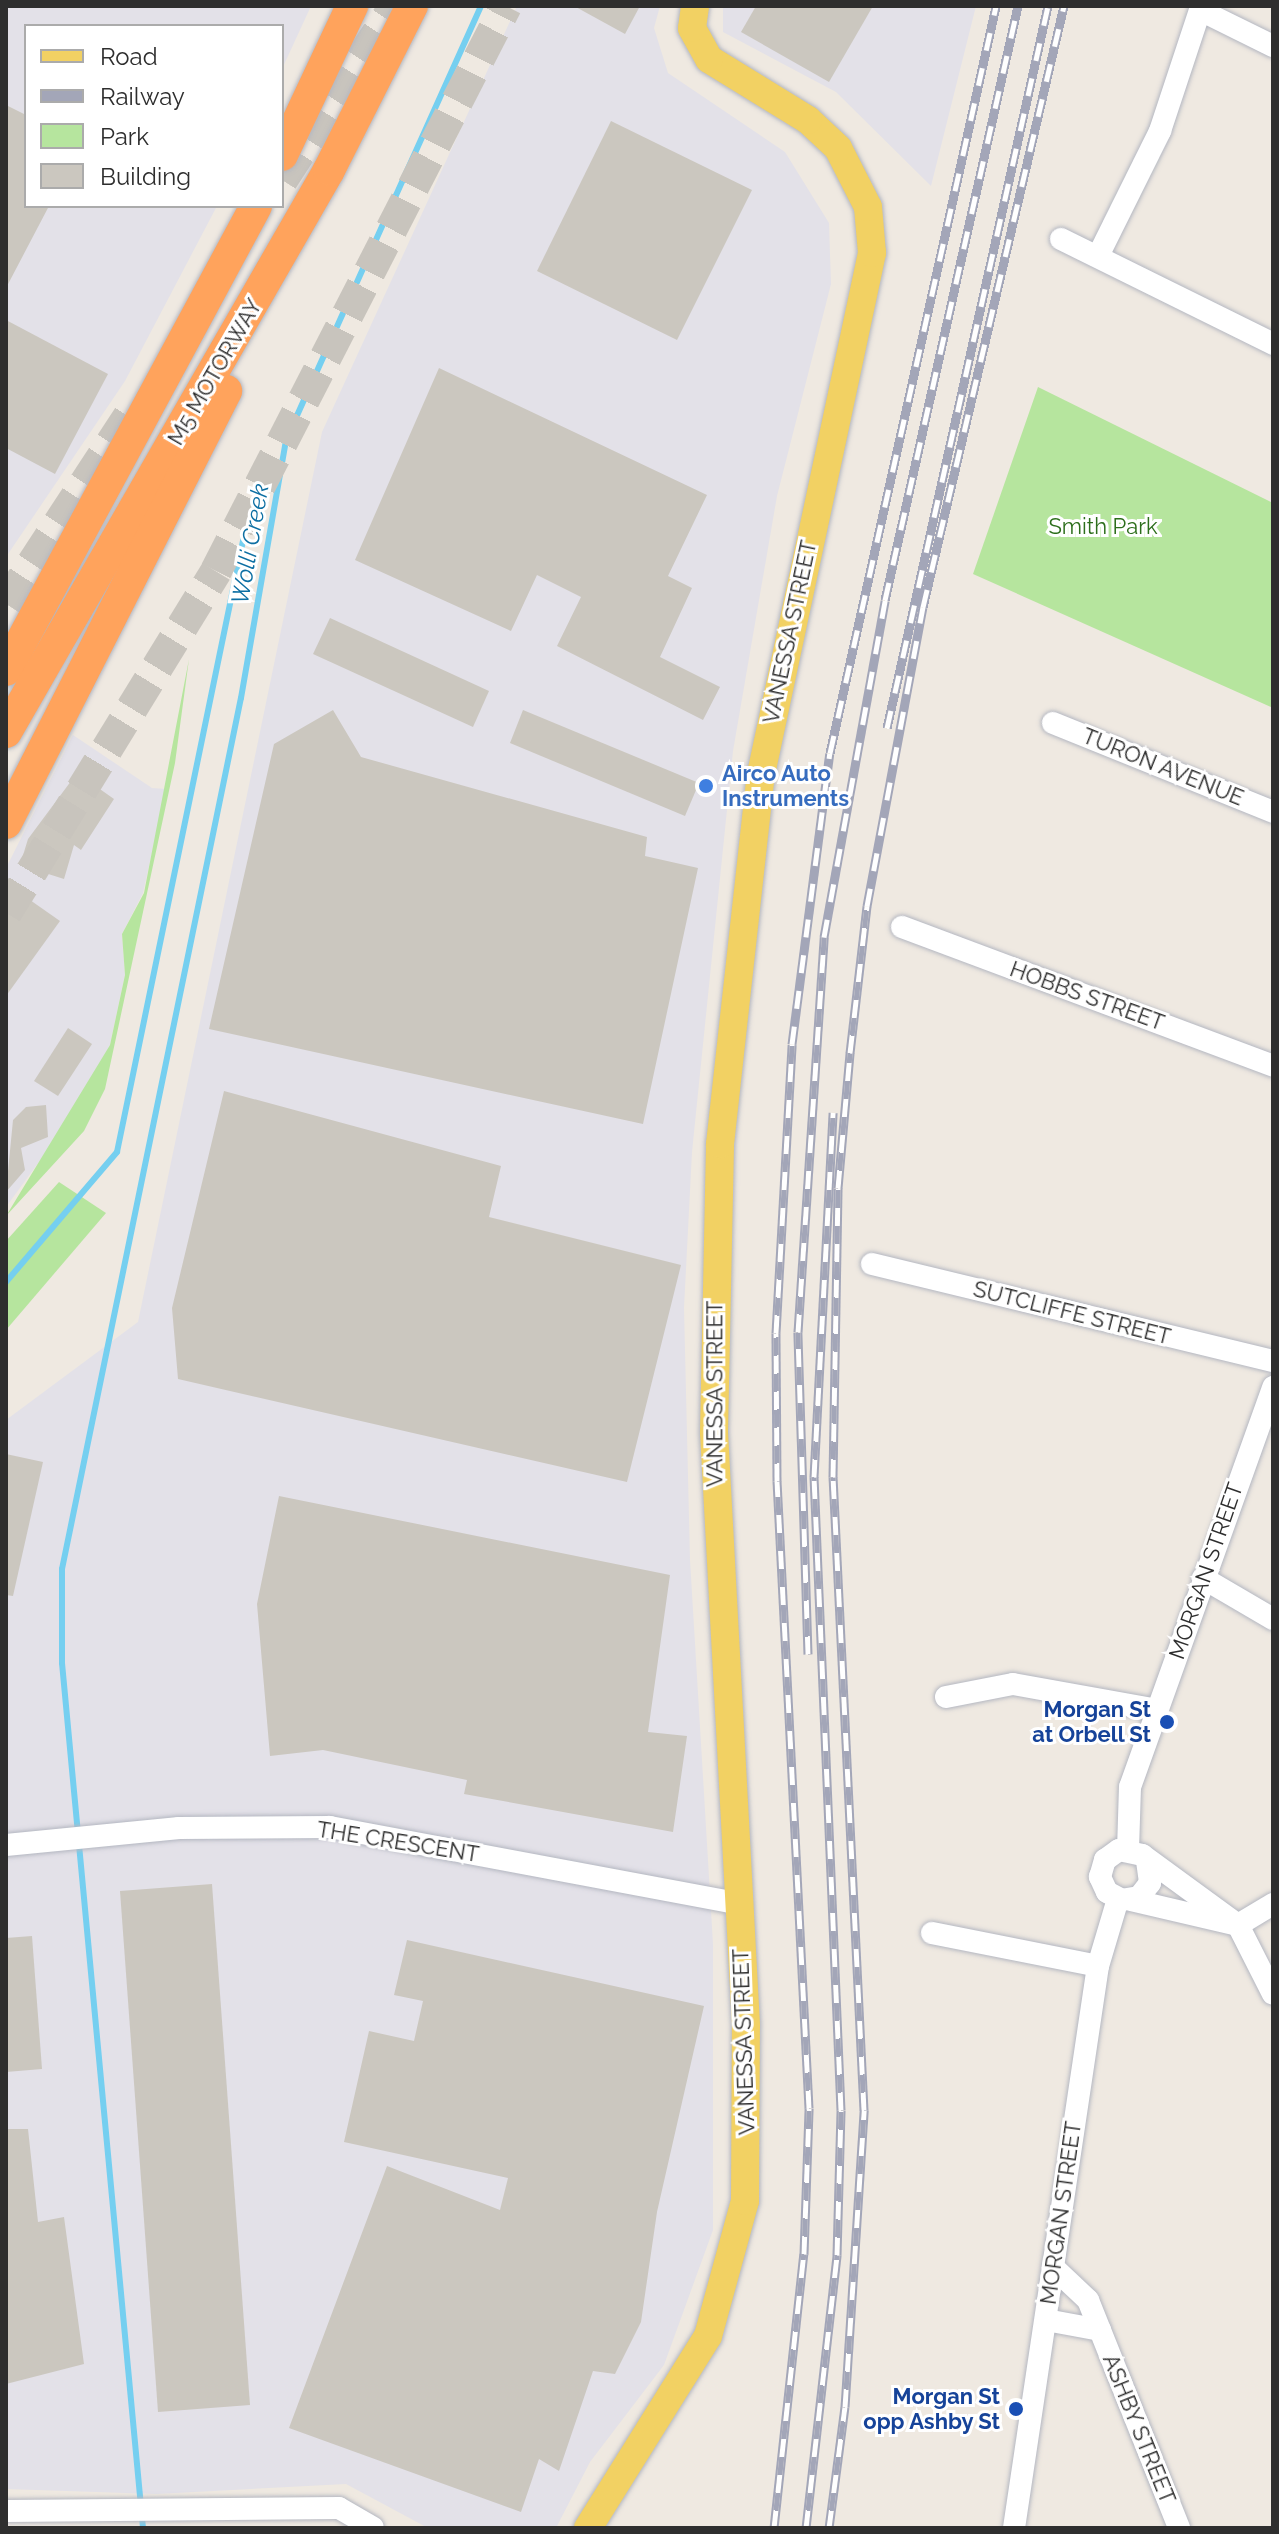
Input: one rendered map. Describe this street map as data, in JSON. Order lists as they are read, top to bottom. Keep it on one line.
{"streets":{"highway":["M5 MOTORWAY"],"main road":["VANESSA STREET"],"street":["TURON AVENUE","HOBBS STREET","SUTCLIFFE STREET","MORGAN STREET","THE CRESCENT","ASHBY STREET"]},"crossings":[["VANESSA STREET","THE CRESCENT"],["MORGAN STREET","ASHBY STREET"]],"water":["Wolli Creek"],"parks":["Smith Park"],"places":["Airco Auto Instruments","Morgan St at Orbell St","Morgan St opp Ashby St"],"legend":["Road","Railway","Park","Building"]}
